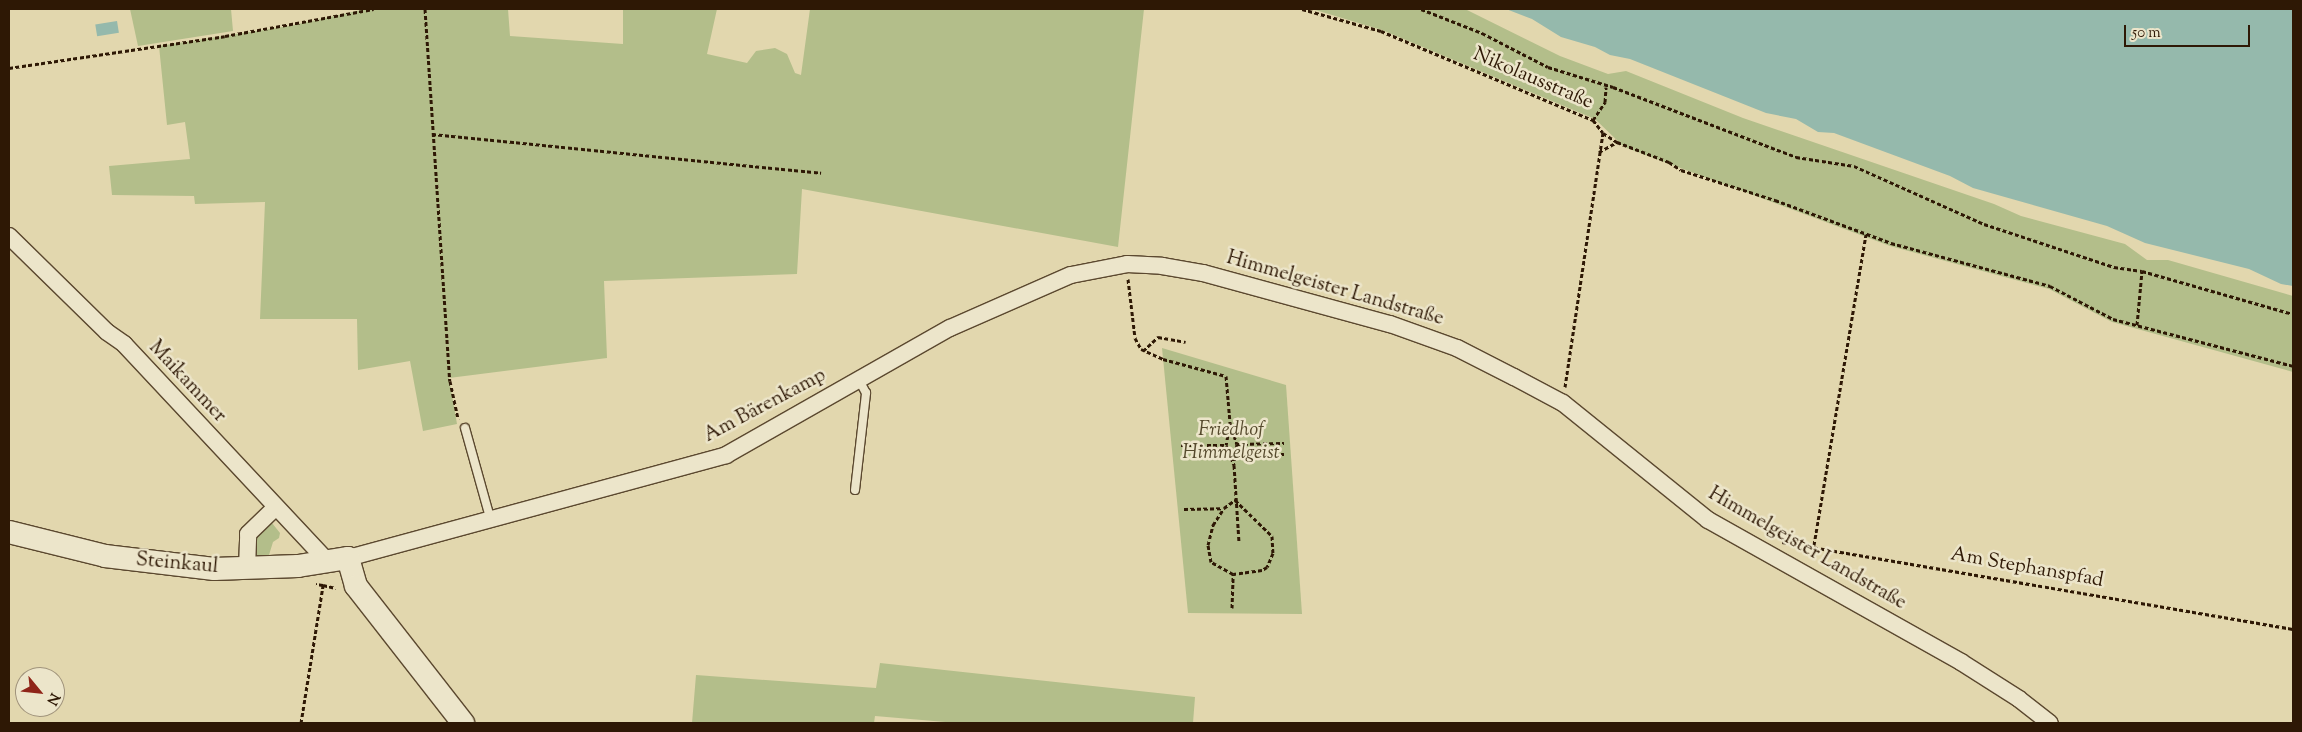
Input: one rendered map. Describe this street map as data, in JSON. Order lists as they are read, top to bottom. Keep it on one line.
{"streets":{"street":["Himmelgeister Landstraße","Maikammer","Am Bärenkamp","Steinkaul"],"path":["Nikolausstraße","Am Stephanspfad"]},"crossings":[["Nikolausstraße","Himmelgeister Landstraße"],["Himmelgeister Landstraße","Am Bärenkamp"],["Himmelgeister Landstraße","Am Stephanspfad"],["Maikammer","Am Bärenkamp"],["Maikammer","Steinkaul"],["Am Bärenkamp","Steinkaul"]],"parks":["Friedhof Himmelgeist"],"scale_bar":"50 m","north":"bottom right"}
